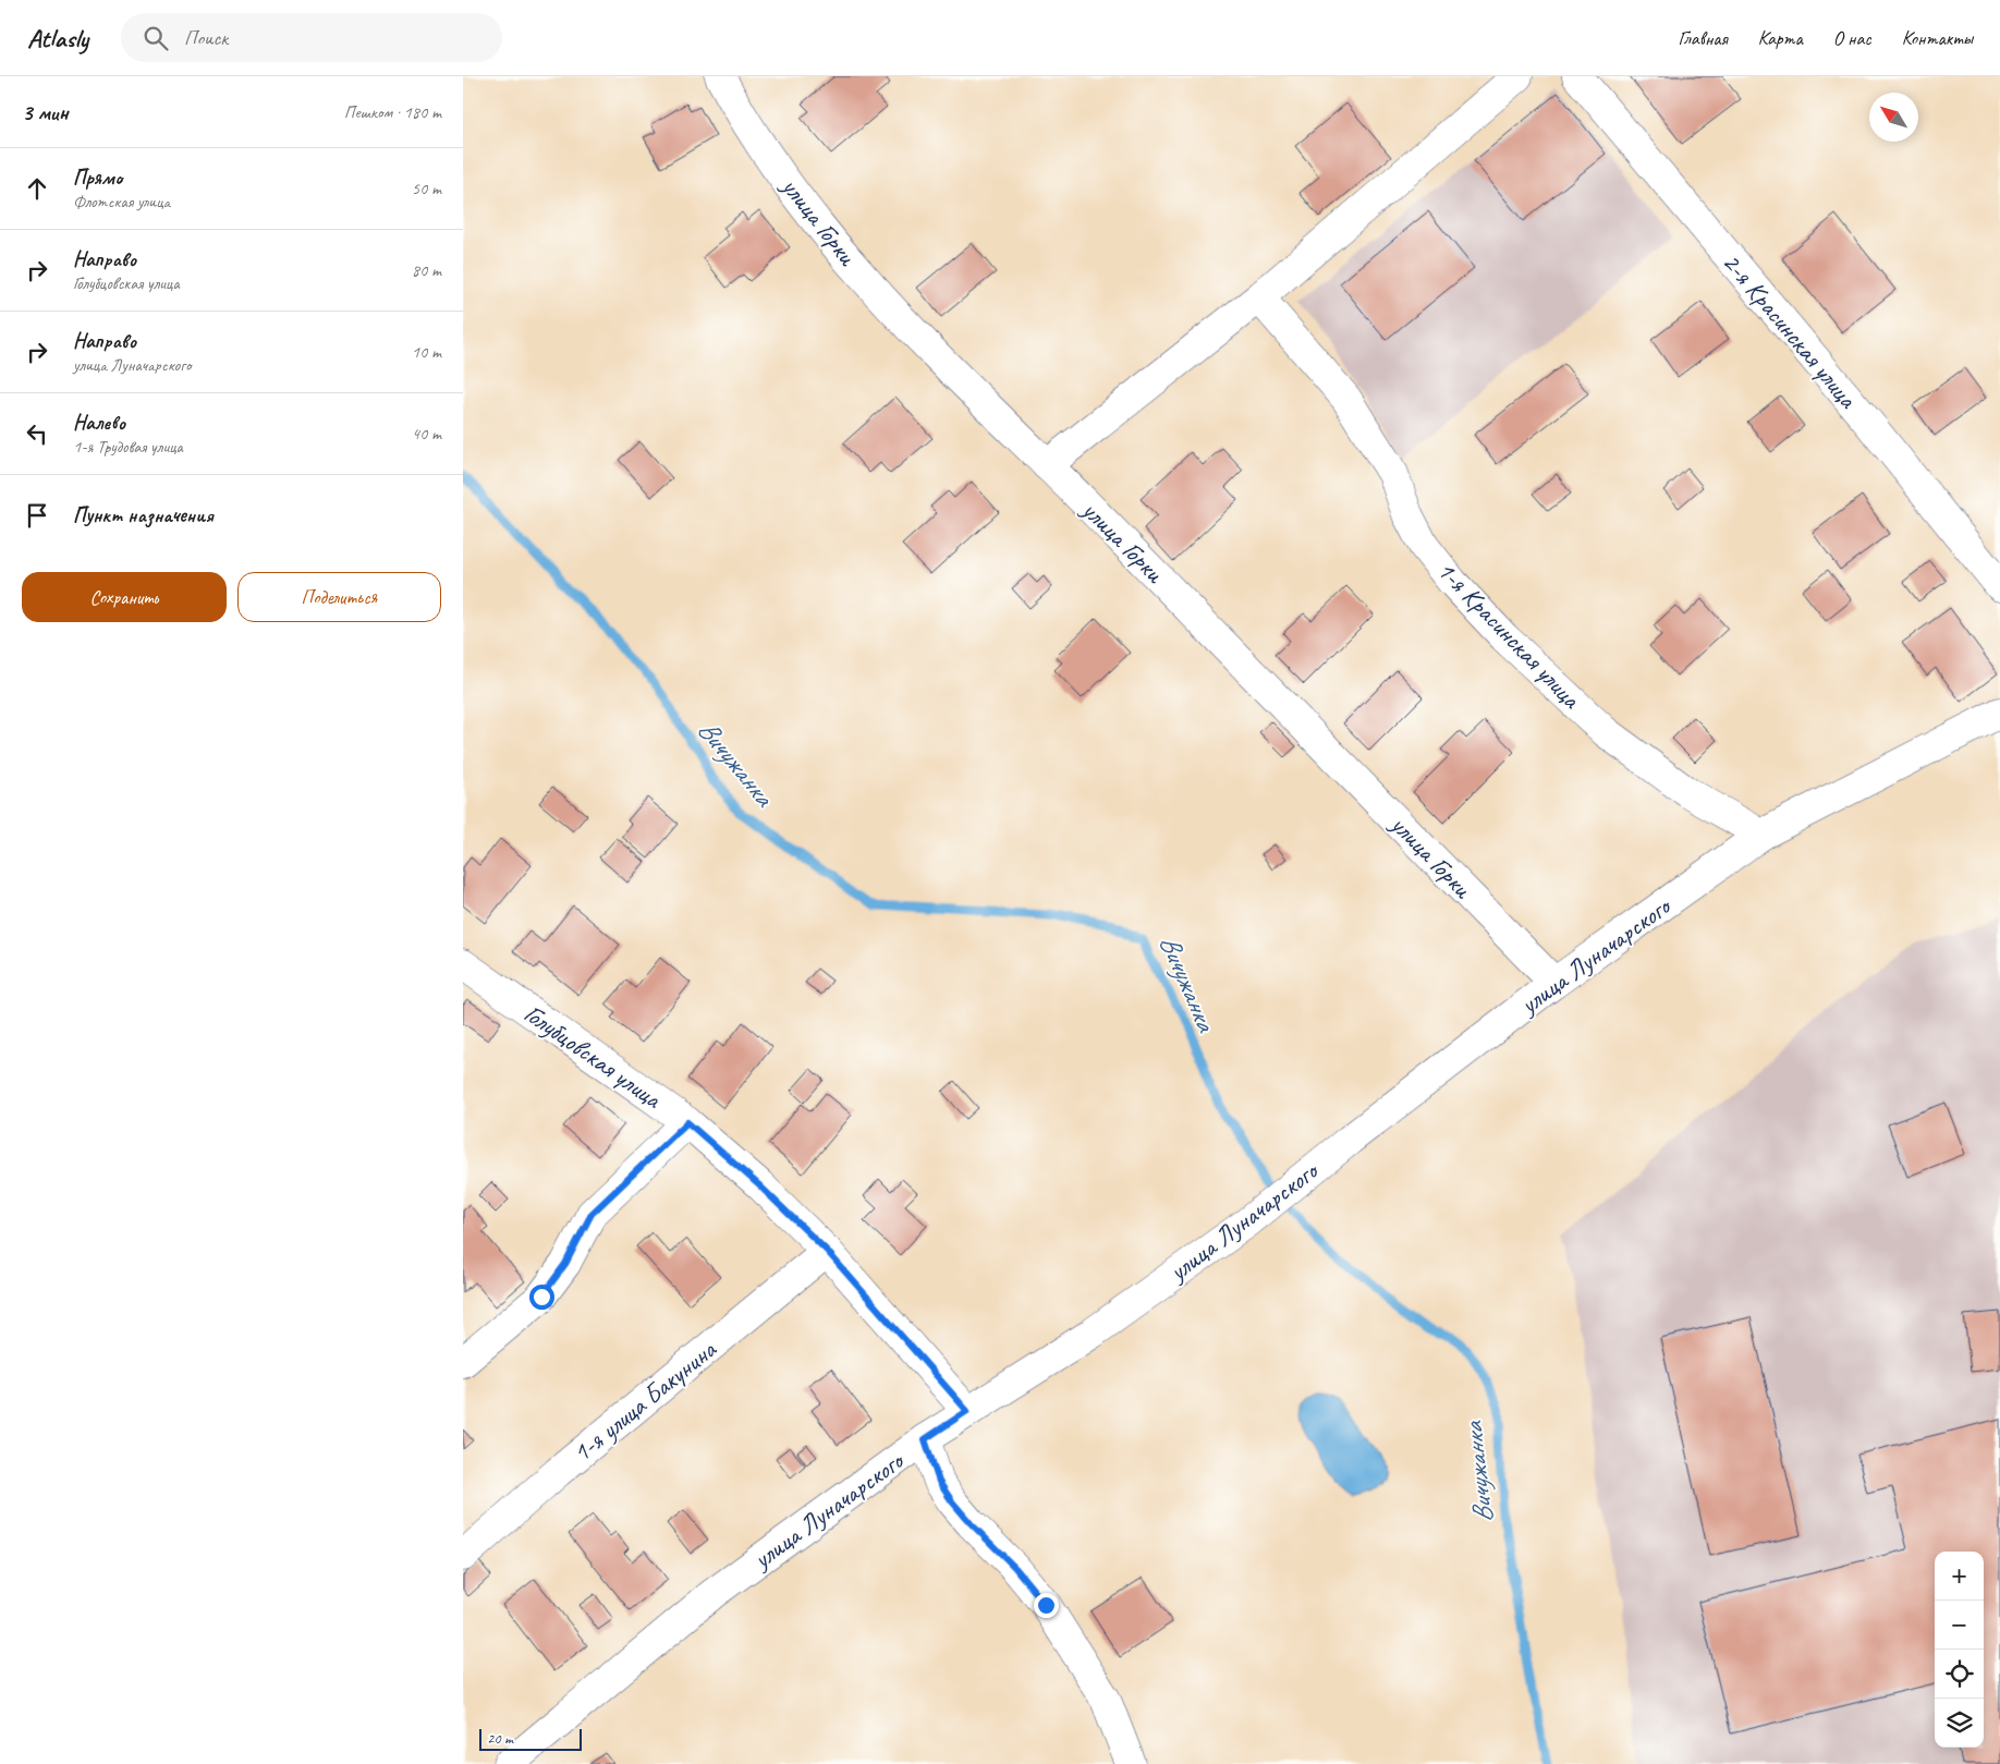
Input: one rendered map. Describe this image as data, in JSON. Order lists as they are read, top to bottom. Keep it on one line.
{"streets":{"street":["улица Горки","2-я Красинская улица","1-я Красинская улица","улица Луначарского","Голубцовская улица","1-я улица Бакунина"]},"crossings":[["улица Горки","улица Луначарского"],["1-я Красинская улица","улица Луначарского"],["улица Луначарского","Голубцовская улица"],["Голубцовская улица","1-я улица Бакунина"]],"water":["Вичужанка"],"scale_bar":"20 m","north":"top left","page":{"header":"Atlasly","search":"Поиск","nav":["Главная","Карта","О нас","Контакты"],"heading":["3 мин","Пешком · 180 m"],"list":[["Прямо","Флотская улица","50 m"],["Направо","Голубцовская улица","80 m"],["Направо","улица Луначарского","10 m"],["Налево","1-я Трудовая улица","40 m"],"Пункт назначения"],"buttons":["Сохранить","Поделиться"],"map_buttons":["+","−"],"scale":"20 m"}}
